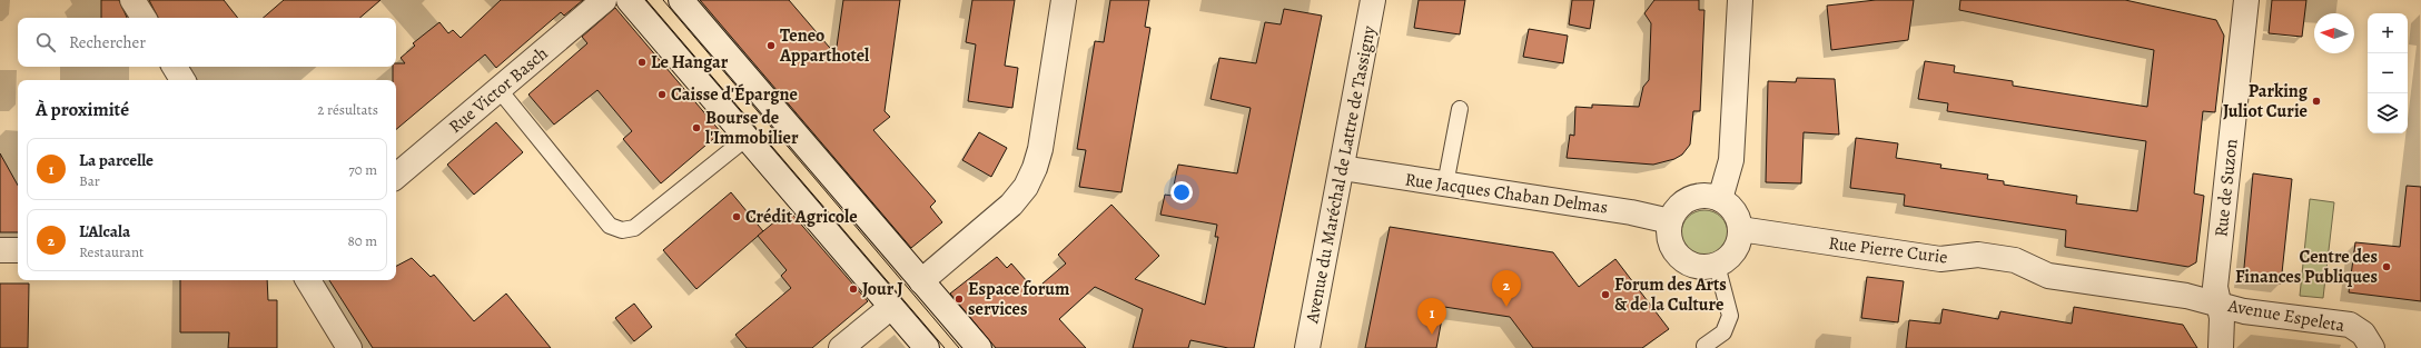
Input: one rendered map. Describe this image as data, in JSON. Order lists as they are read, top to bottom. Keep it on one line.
{"streets":{"street":["Rue Victor Basch","Avenue du Maréchal de Lattre de Tassigny","Rue de Suzon","Rue Jacques Chaban Delmas","Rue Pierre Curie","Avenue Espeleta"]},"crossings":[["Avenue du Maréchal de Lattre de Tassigny","Rue Jacques Chaban Delmas"],["Rue de Suzon","Rue Pierre Curie"],["Rue de Suzon","Avenue Espeleta"],["Rue Jacques Chaban Delmas","Rue Pierre Curie"],["Rue Pierre Curie","Avenue Espeleta"]],"places":["Teneo Apparthotel","Le Hangar","Caisse d'Épargne","Parking Juliot Curie","Bourse de l'Immobilier","Crédit Agricole","Centre des Finances Publiques","Jour J","Forum des Arts & de la Culture","Espace forum services"],"north":"left","page":{"map_buttons":["+","−"],"search":"Rechercher","heading":["À proximité","2 résultats"],"list":[{"mark":"1","name":"La parcelle","note":"Bar","value":"70 m"},{"mark":"2","name":"L'Alcala","note":"Restaurant","value":"80 m"}],"pins":["2","1"]}}
